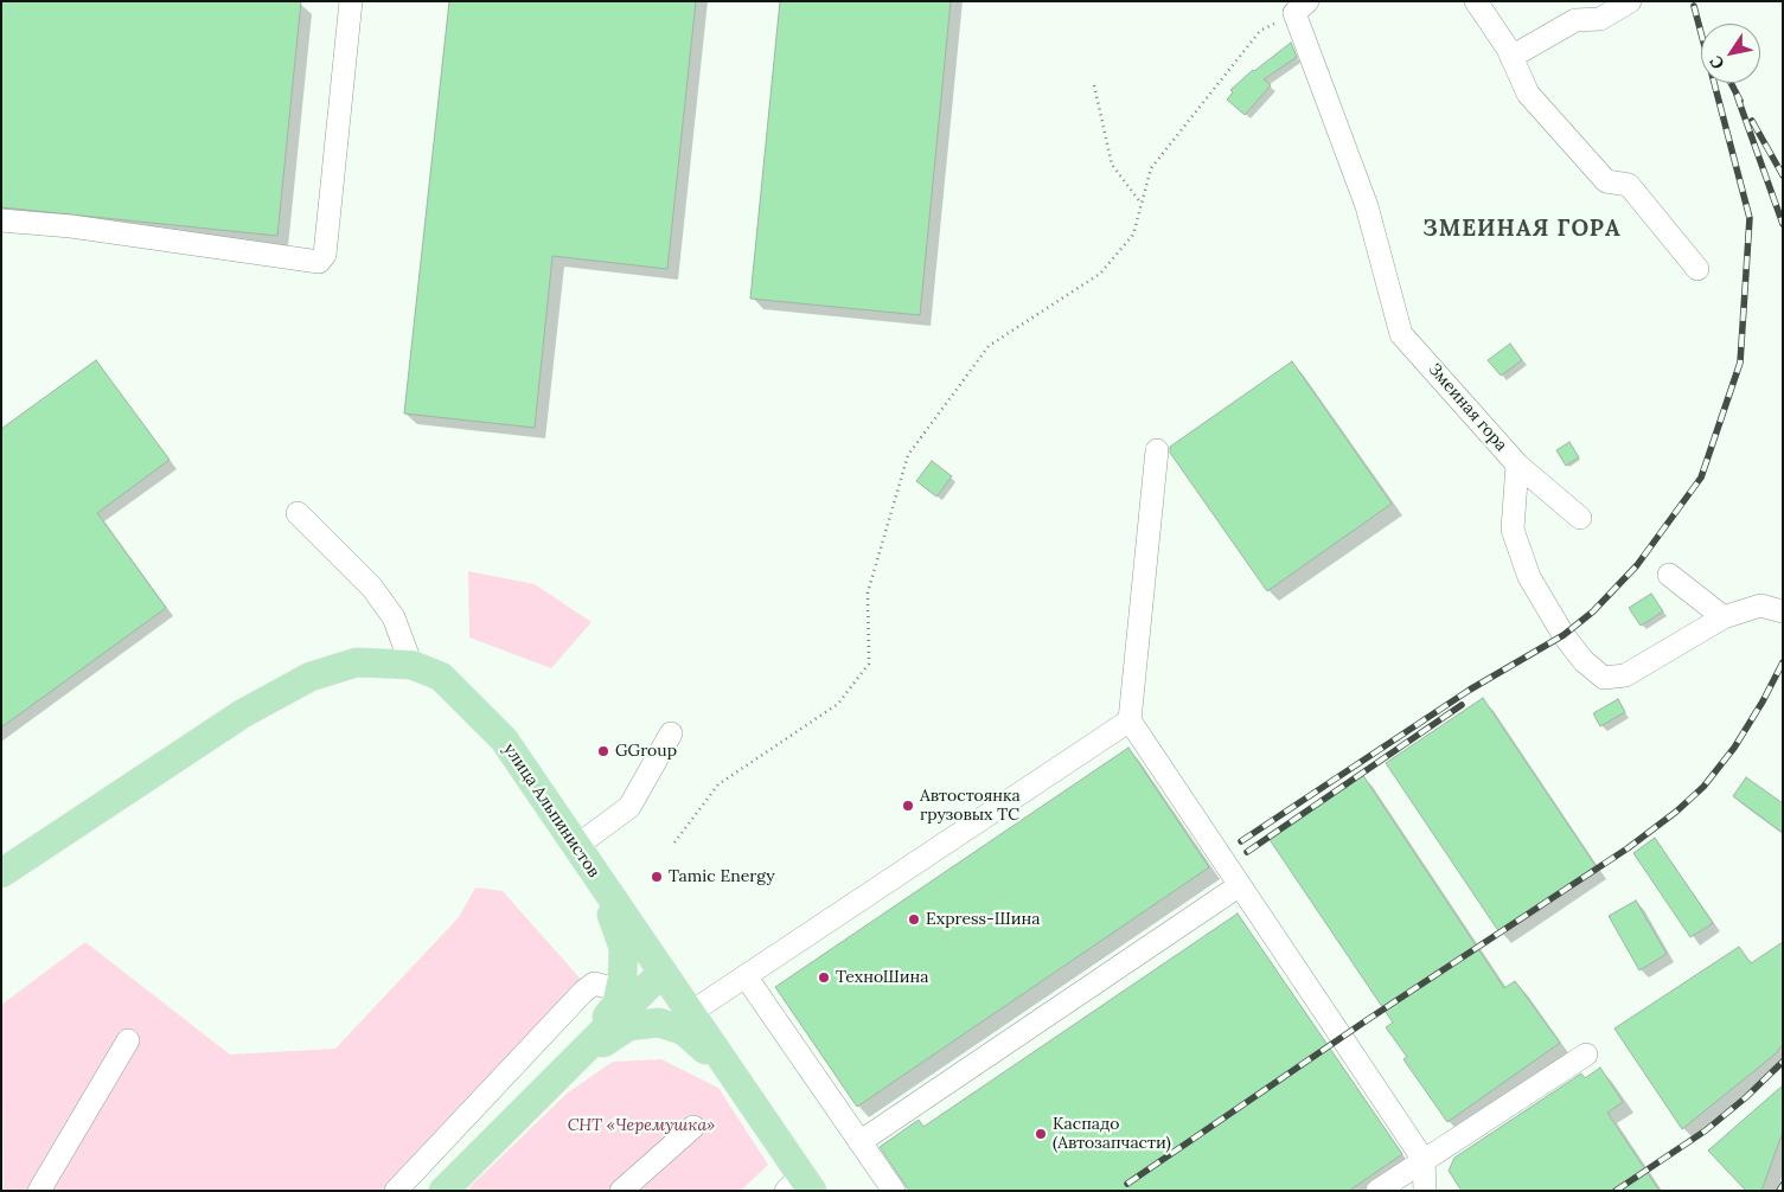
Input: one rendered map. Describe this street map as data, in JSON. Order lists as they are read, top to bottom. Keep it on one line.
{"streets":{"main road":["улица Альпинистов"],"street":["Змеиная гора"]},"districts":["ЗМЕИНАЯ ГОРА"],"parks":["СНТ «Черемушка»"],"places":["GGroup","Автостоянка грузовых ТС","Tamic Energy","Express-Шина","ТехноШина","Каспадо (Автозапчасти)"],"north":"bottom left"}
